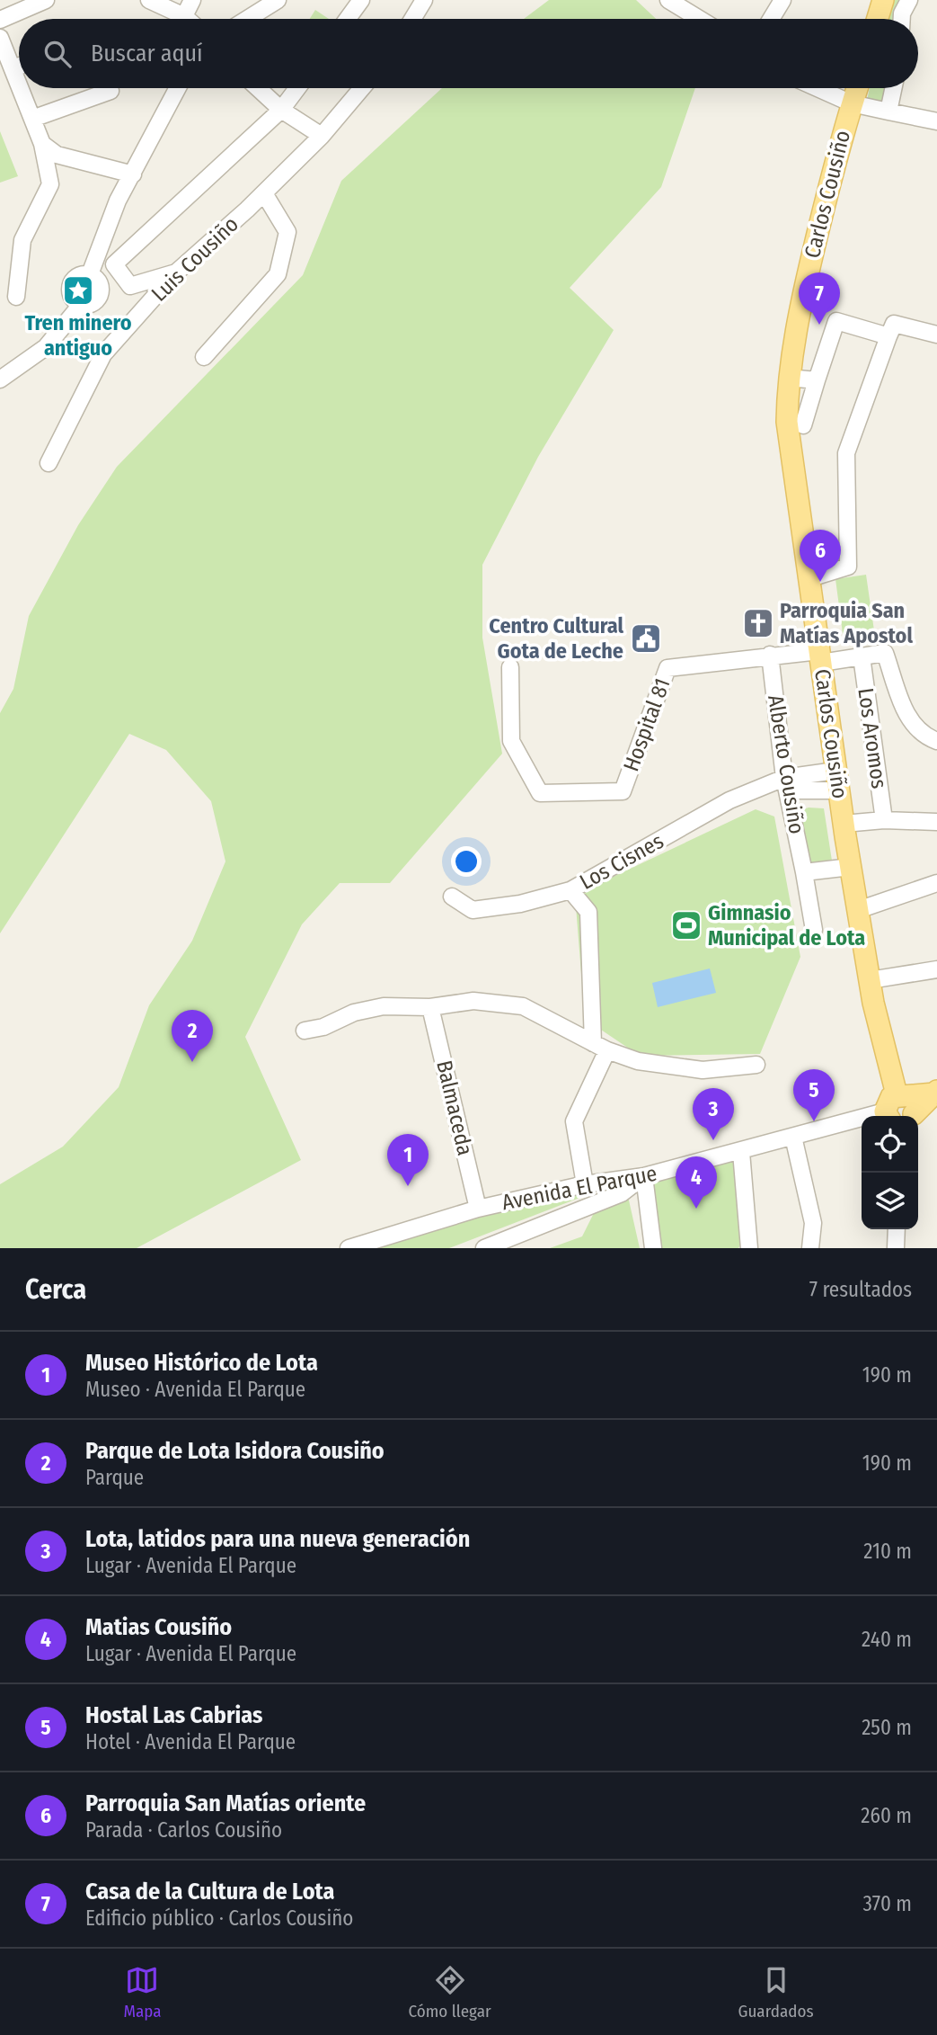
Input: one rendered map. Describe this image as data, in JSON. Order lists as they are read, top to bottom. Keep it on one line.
{"streets":{"main road":["Carlos Cousiño"],"street":["Luis Cousiño","Hospital 81","Los Aromos","Alberto Cousiño","Los Cisnes","Balmaceda","Avenida El Parque"]},"crossings":[["Carlos Cousiño","Los Cisnes"],["Carlos Cousiño","Avenida El Parque"],["Hospital 81","Alberto Cousiño"],["Alberto Cousiño","Los Cisnes"],["Balmaceda","Avenida El Parque"]],"places":{"place":["Tren minero antiguo"],"church":["Parroquia San Matías Apostol"],"public building":["Centro Cultural Gota de Leche"],"sports":["Gimnasio Municipal de Lota"]},"page":{"search":"Buscar aquí","pins":["7","6","2","5","3","1","4"],"heading":["Cerca","7 resultados"],"list":[{"mark":"1","name":"Museo Histórico de Lota","note":"Museo · Avenida El Parque","value":"190 m"},{"mark":"2","name":"Parque de Lota Isidora Cousiño","note":"Parque","value":"190 m"},{"mark":"3","name":"Lota, latidos para una nueva generación","note":"Lugar · Avenida El Parque","value":"210 m"},{"mark":"4","name":"Matias Cousiño","note":"Lugar · Avenida El Parque","value":"240 m"},{"mark":"5","name":"Hostal Las Cabrias","note":"Hotel · Avenida El Parque","value":"250 m"},{"mark":"6","name":"Parroquia San Matías oriente","note":"Parada · Carlos Cousiño","value":"260 m"},{"mark":"7","name":"Casa de la Cultura de Lota","note":"Edificio público · Carlos Cousiño","value":"370 m"}],"nav":["Mapa","Cómo llegar","Guardados"]}}
